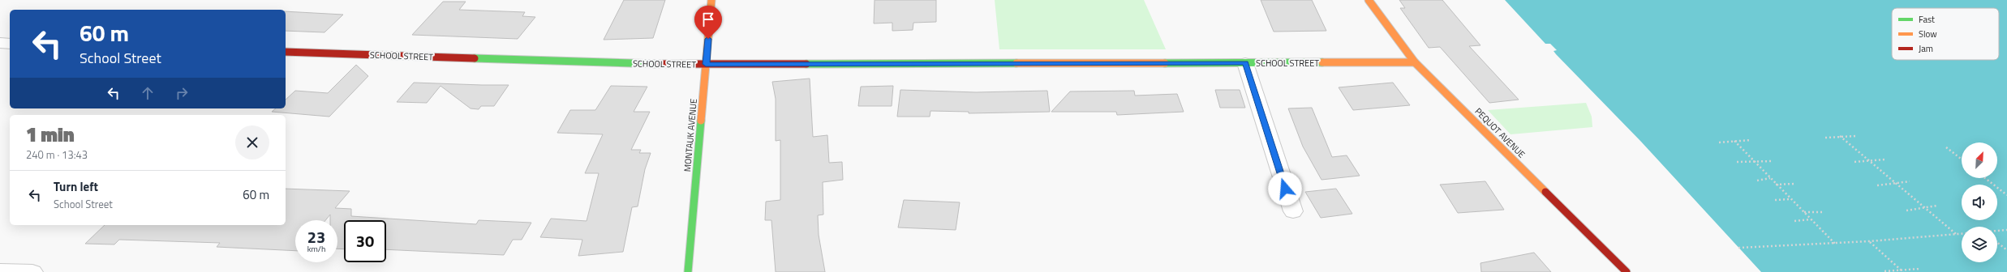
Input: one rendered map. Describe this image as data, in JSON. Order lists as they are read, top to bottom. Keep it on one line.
{"streets":{"street":["SCHOOL STREET","PEQUOT AVENUE","MONTAUK AVENUE"]},"crossings":[["SCHOOL STREET","PEQUOT AVENUE"],["SCHOOL STREET","MONTAUK AVENUE"]],"legend":["Fast","Slow","Jam"],"north":"top right","page":{"turn":["60 m","School Street"],"heading":["1 min","240 m · 13:43"],"list":[{"name":"Turn left","note":"School Street","value":"60 m"}],"speed":"23 km/h","limit":"30"}}
